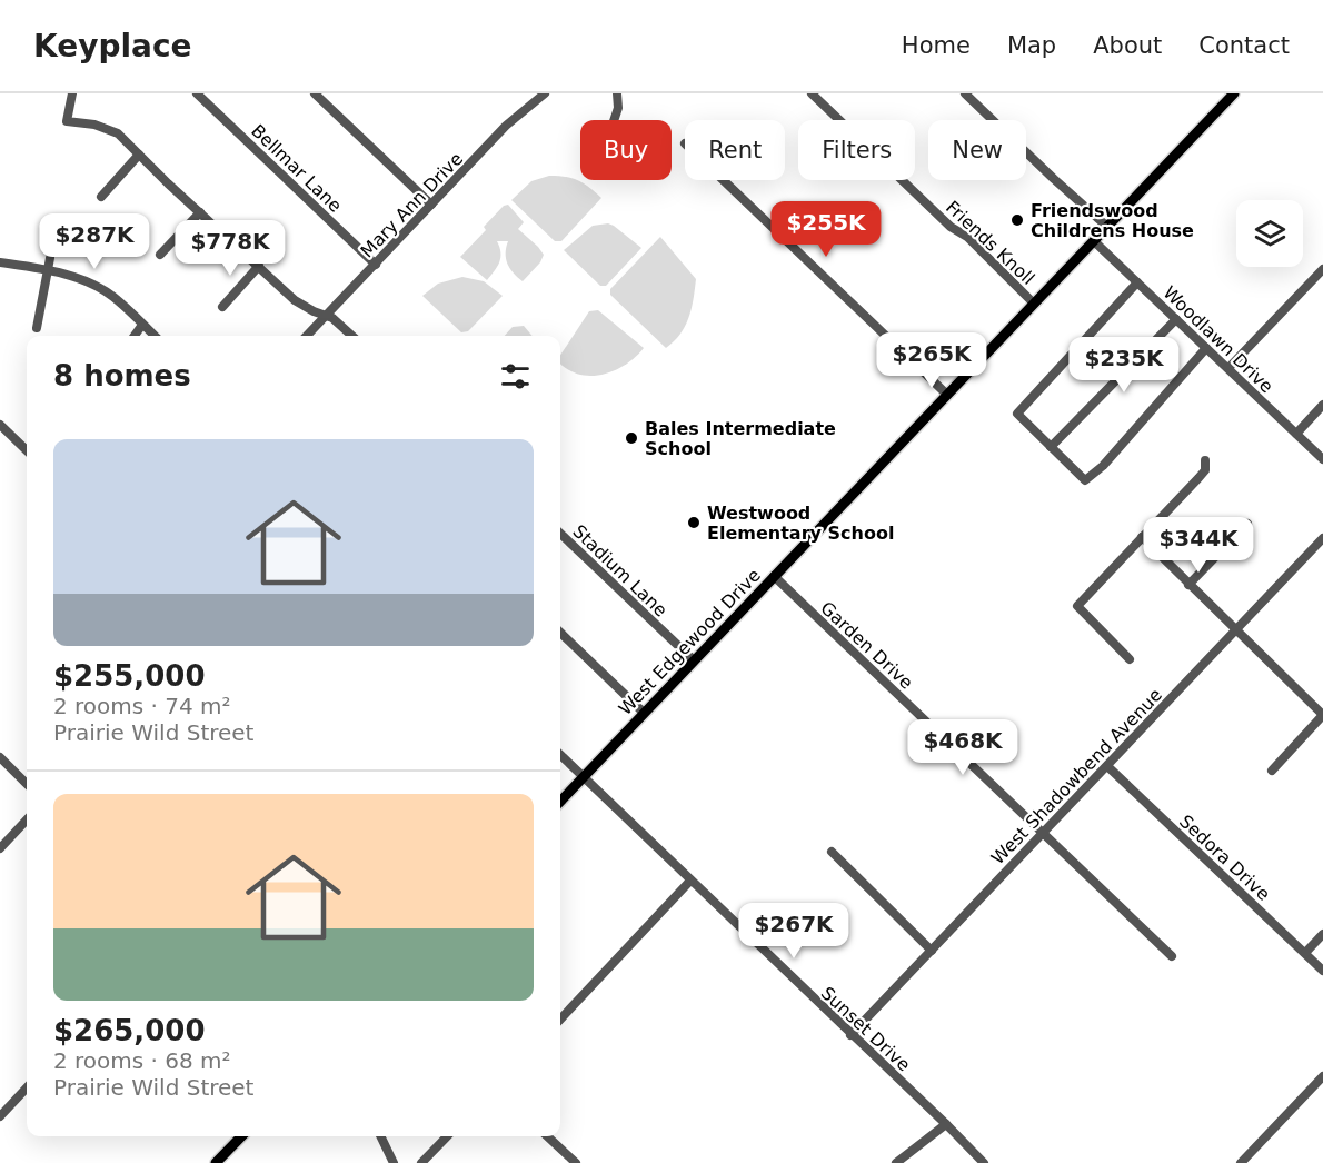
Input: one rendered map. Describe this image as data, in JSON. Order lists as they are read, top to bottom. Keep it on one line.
{"streets":{"main road":["West Edgewood Drive"],"street":["Bellmar Lane","Mary Ann Drive","Friends Knoll","Woodlawn Drive","Stadium Lane","Garden Drive","West Shadowbend Avenue","Sedora Drive","Sunset Drive"]},"crossings":[["Bellmar Lane","Mary Ann Drive"],["Friends Knoll","West Edgewood Drive"],["Woodlawn Drive","West Edgewood Drive"],["Stadium Lane","West Edgewood Drive"],["West Edgewood Drive","Garden Drive"],["West Edgewood Drive","Sunset Drive"],["Garden Drive","West Shadowbend Avenue"],["West Shadowbend Avenue","Sedora Drive"],["West Shadowbend Avenue","Sunset Drive"]],"places":["Friendswood Childrens House","Bales Intermediate School","Westwood Elementary School"],"page":{"header":"Keyplace","nav":["Home","Map","About","Contact"],"chip":["Buy","Rent","Filters","New"],"price":["$255K","$287K","$778K","$265K","$235K","$344K","$468K","$267K"],"heading":"8 homes","list":[{"name":"$255,000","note":"2 rooms · 74 m² · Prairie Wild Street"},{"name":"$265,000","note":"2 rooms · 68 m² · Prairie Wild Street"}]}}
